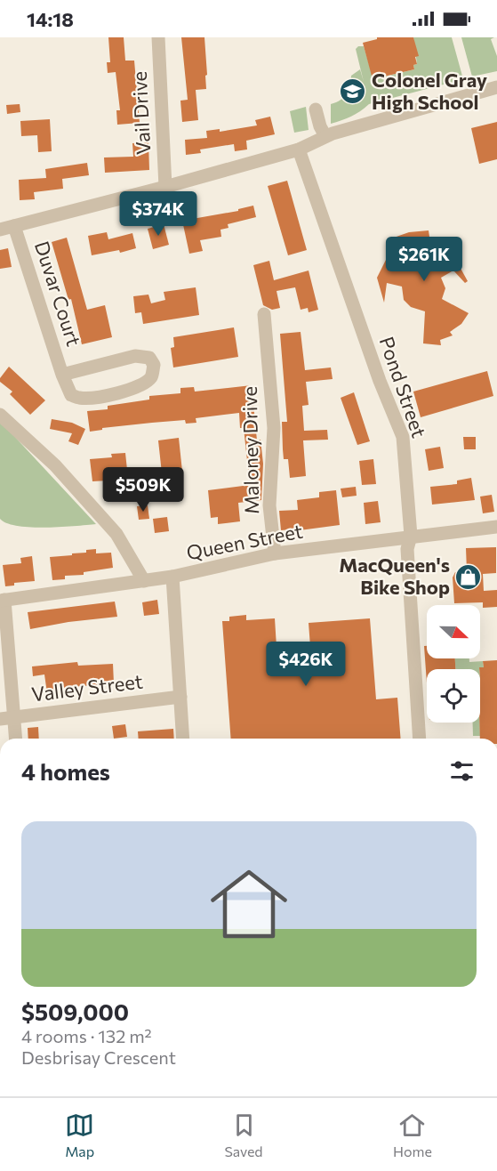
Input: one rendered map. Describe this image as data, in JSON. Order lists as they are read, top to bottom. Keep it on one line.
{"streets":{"street":["Vail Drive","Duvar Court","Pond Street","Maloney Drive","Queen Street","Valley Street"]},"crossings":[["Pond Street","Queen Street"],["Maloney Drive","Queen Street"]],"places":{"school or university":["Colonel Gray High School"],"shop":["MacQueen's Bike Shop"]},"north":"right","page":{"status":"14:18","price":["$374K","$261K","$509K","$426K"],"heading":"4 homes","list":[{"name":"$509,000","note":"4 rooms · 132 m² · Desbrisay Crescent"}],"tabs":["Map","Saved","Home"]}}
